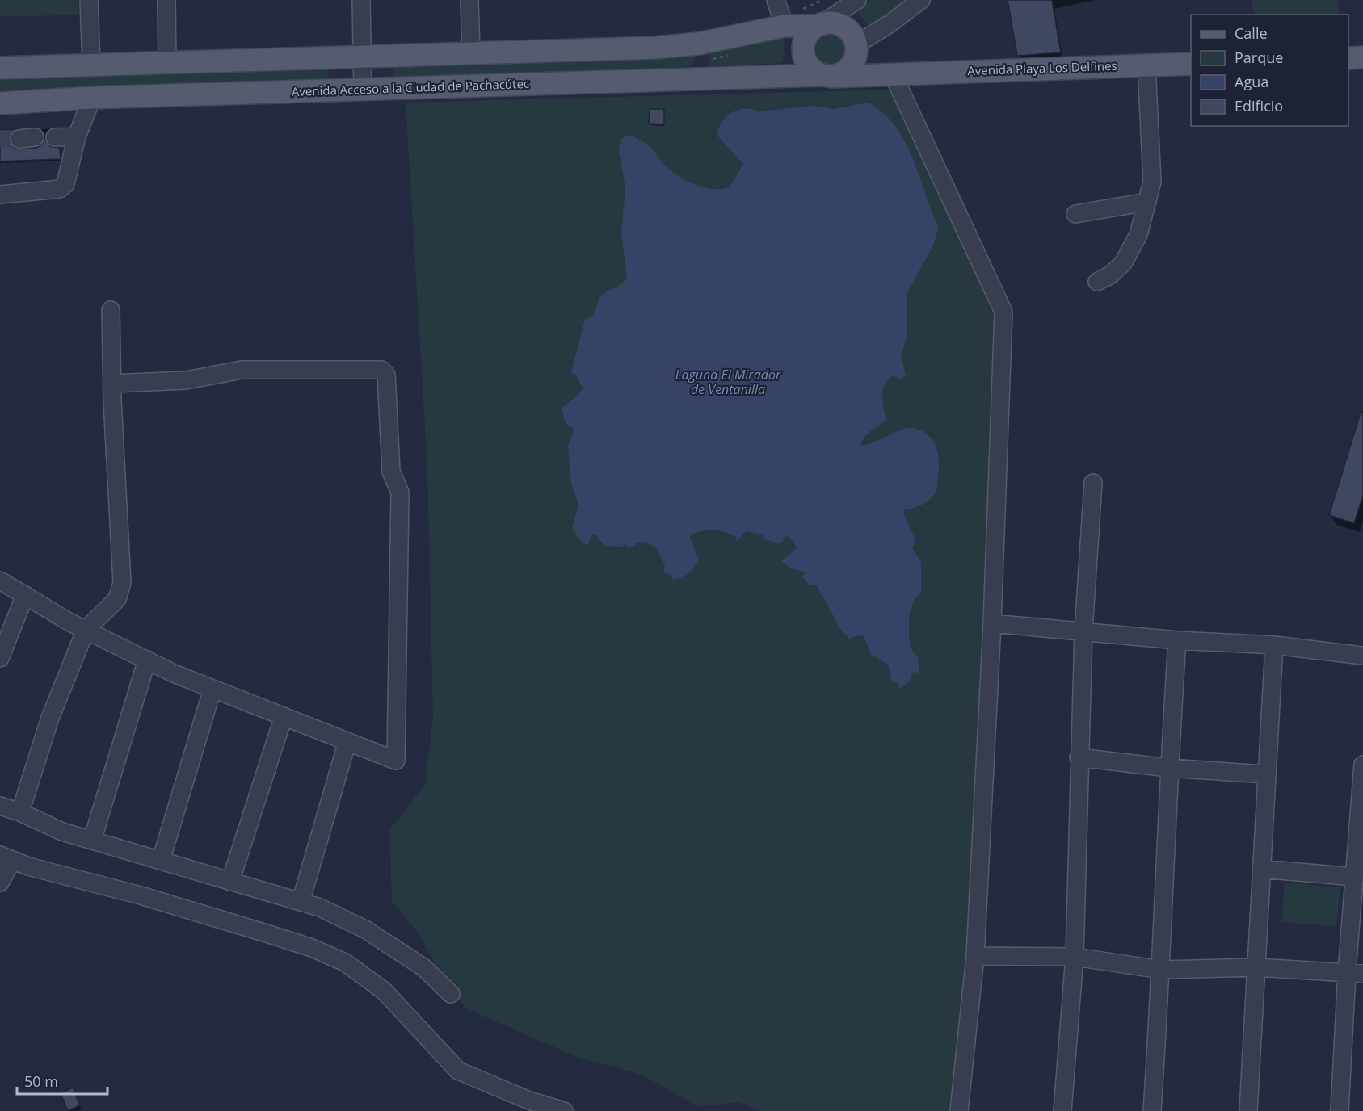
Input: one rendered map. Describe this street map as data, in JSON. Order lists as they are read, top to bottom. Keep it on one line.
{"streets":{"main road":["Avenida Playa Los Delfines","Avenida Acceso a la Ciudad de Pachacútec"]},"crossings":[["Avenida Playa Los Delfines","Avenida Acceso a la Ciudad de Pachacútec"]],"water":["Laguna El Mirador de Ventanilla"],"legend":["Calle","Parque","Agua","Edificio"],"scale_bar":"50 m"}
